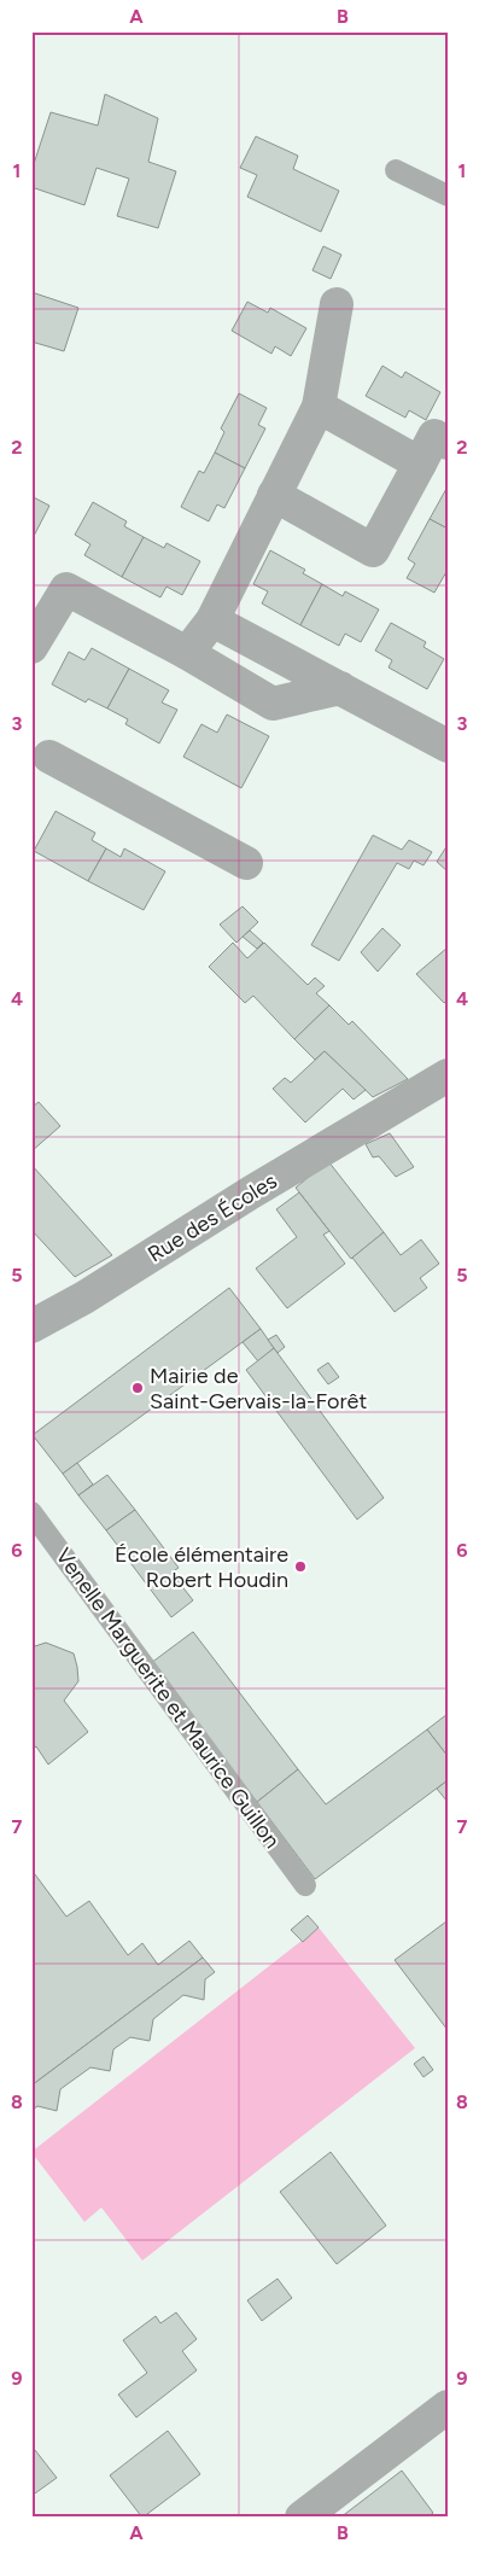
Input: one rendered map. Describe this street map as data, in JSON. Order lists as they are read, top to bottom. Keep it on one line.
{"streets":{"street":["Rue des Écoles"],"lane":["Venelle Marguerite et Maurice Guillon"]},"places":["Mairie de Saint-Gervais-la-Forêt","École élémentaire Robert Houdin"],"grid":{"columns":["A","B"],"rows":["1","2","3","4","5","6","7","8","9"]}}
